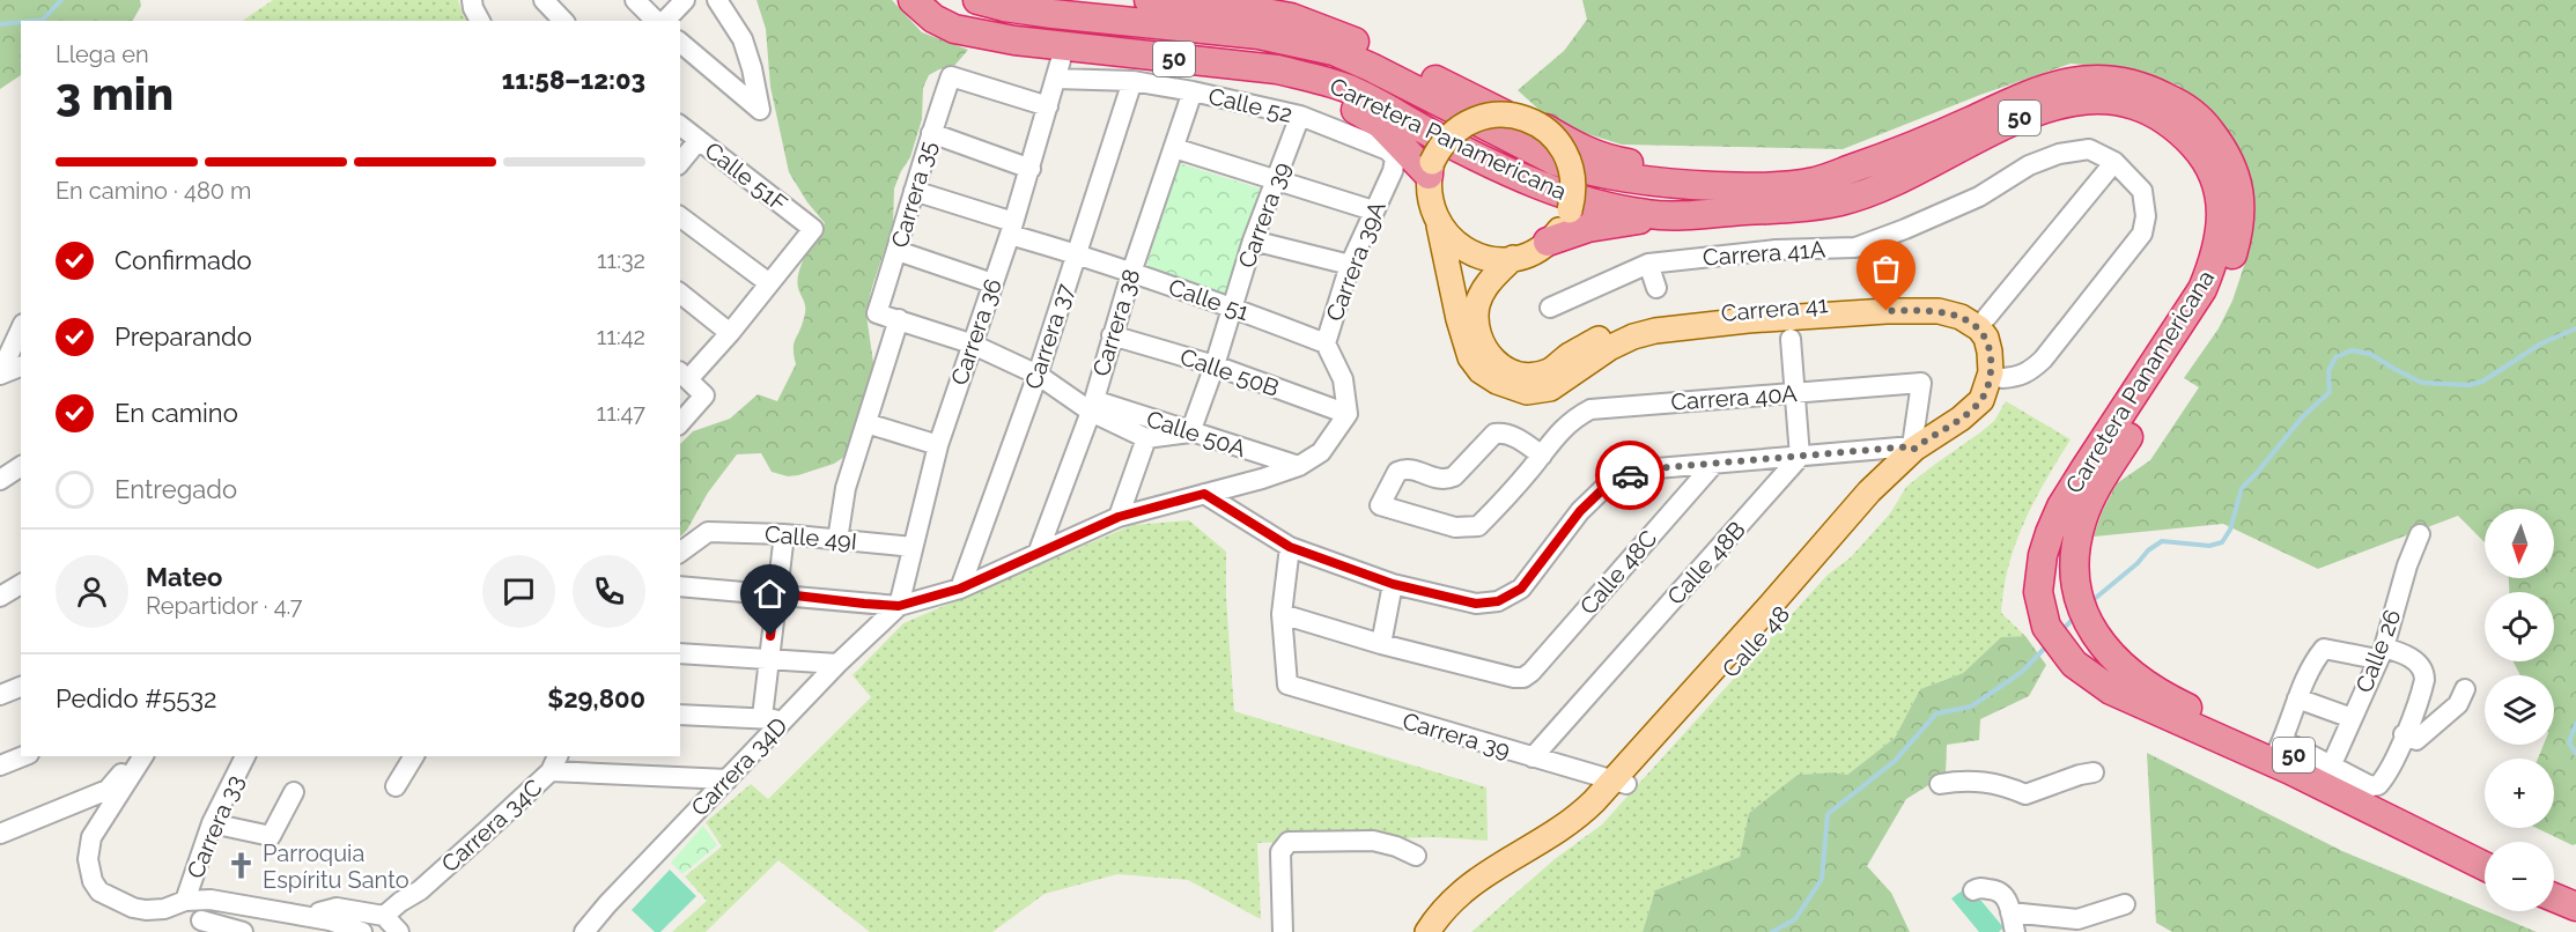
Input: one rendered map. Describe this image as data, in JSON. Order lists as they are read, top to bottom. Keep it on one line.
{"streets":{"highway":["50","Carretera Panamericana"],"main road":["Carrera 41","Calle 48"],"street":["Calle 52","Calle 51F","Carrera 35","Carrera 39","Carrera 41A","Carrera 39A","Calle 51","Carrera 38","Carrera 36","Carrera 37","Calle 50B","Carrera 40A","Calle 50A","Calle 49I","Calle 48B","Calle 48C","Calle 26","Carrera 34D","Carrera 34C","Carrera 33"]},"crossings":[["Calle 52","Carrera 39"],["Calle 52","Carrera 39A"],["Calle 52","Carrera 38"],["Calle 52","Carrera 36"],["Calle 52","Carrera 37"],["Carrera 35","Calle 51"],["Carrera 35","Carrera 36"],["Carrera 35","Calle 50A"],["Carrera 39","Calle 51"],["Carrera 39","Calle 50B"],["Carrera 39","Calle 50A"],["Carrera 39","Calle 48B"],["Carrera 39","Calle 48"],["Carrera 39A","Calle 51"],["Carrera 39A","Calle 50B"],["Calle 51","Carrera 38"],["Calle 51","Carrera 36"],["Calle 51","Carrera 37"],["Carrera 41","Calle 48"],["Carrera 38","Calle 50B"],["Carrera 38","Calle 50A"],["Carrera 36","Calle 50A"],["Carrera 36","Calle 49I"],["Carrera 36","Carrera 34D"],["Carrera 37","Calle 50A"],["Carrera 40A","Calle 48"],["Calle 49I","Carrera 34D"]],"places":{"church":["Parroquia Espíritu Santo"]},"north":"bottom","page":{"heading":["3 min","Llega en","11:58–12:03"],"panel":["Mateo","Repartidor · 4.7","Pedido #5532","$29,800"],"bar":"En camino · 480 m","list":[["Confirmado","11:32"],["Preparando","11:42"],["En camino","11:47"],"Entregado"],"map_buttons":["+","−"]}}
